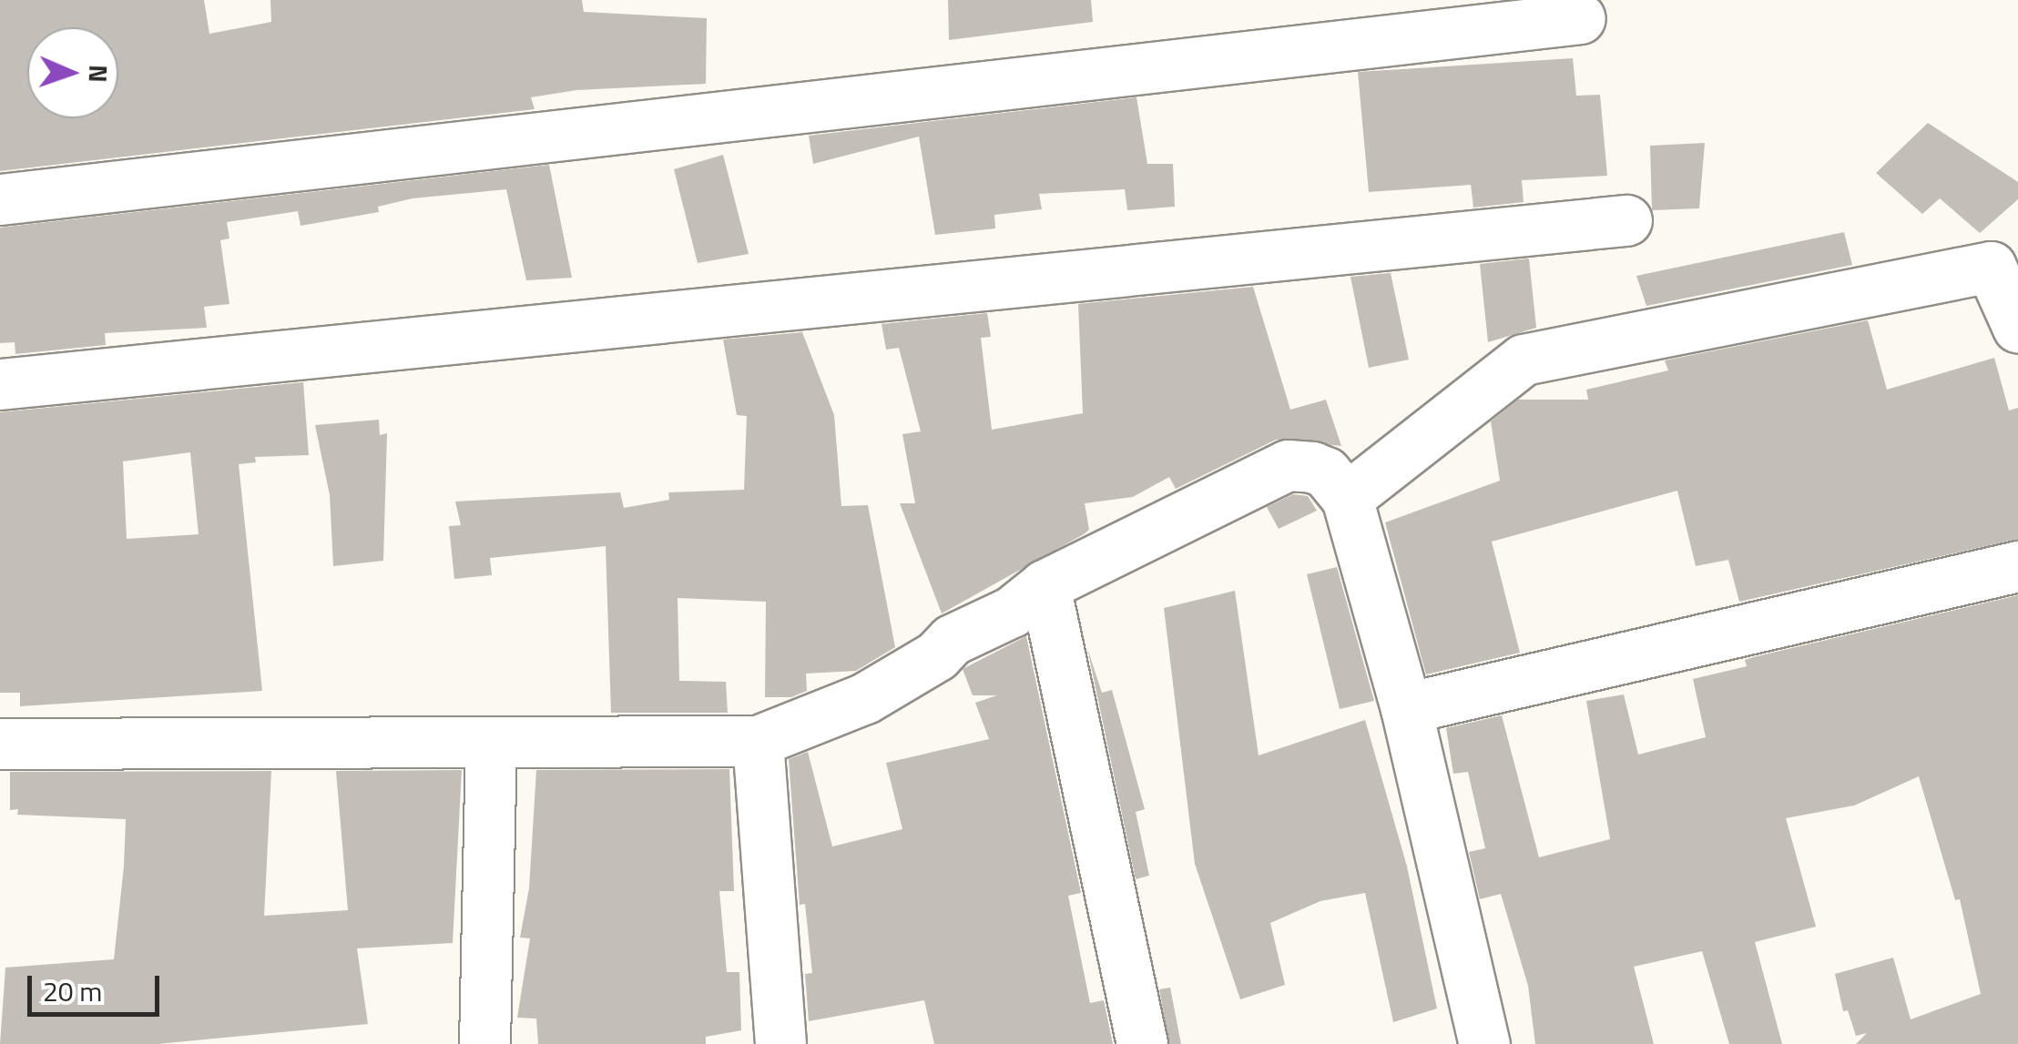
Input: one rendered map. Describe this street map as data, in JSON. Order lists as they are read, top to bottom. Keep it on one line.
{"scale_bar":"20 m","north":"right"}
